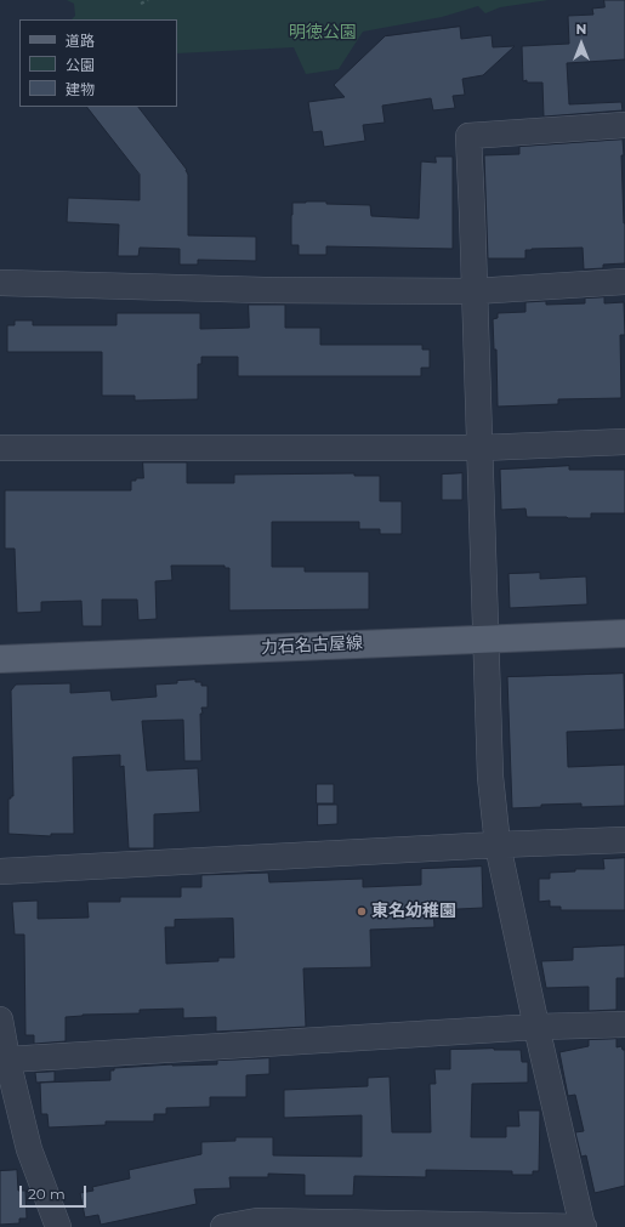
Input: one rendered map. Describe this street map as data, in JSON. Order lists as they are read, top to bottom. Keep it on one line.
{"streets":{"main road":["力石名古屋線"]},"parks":["明徳公園"],"places":["東名幼稚園"],"legend":["道路","公園","建物"],"scale_bar":"20 m","north":"top"}
